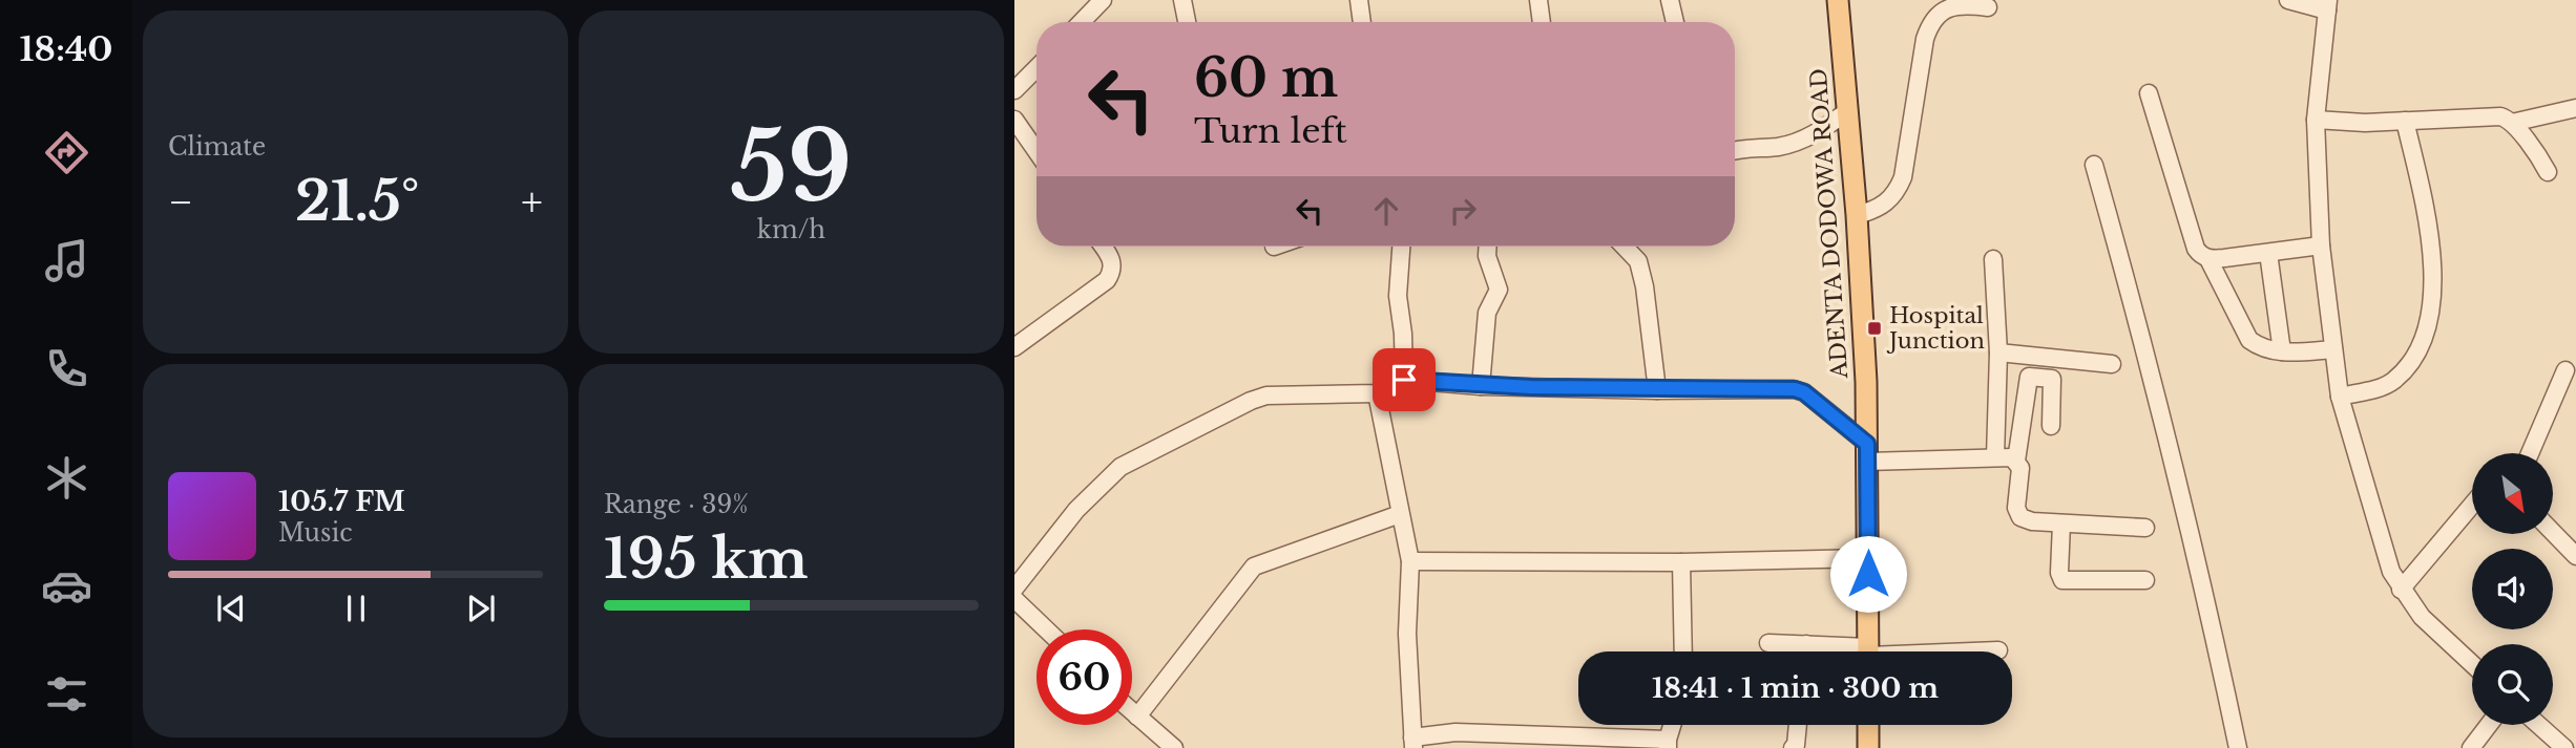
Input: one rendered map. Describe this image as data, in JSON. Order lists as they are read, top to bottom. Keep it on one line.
{"streets":{"main road":["ADENTA DODOWA ROAD"]},"places":{"transit":["Hospital Junction"]},"north":"bottom right","page":{"tabs":"18:40","tile":["Climate",["59","km/h"],["Range · 39%","195 km"]],"turn":["60 m","Turn left"],"heat":["−","21.5°","+"],"song":["105.7 FM","Music"],"limit":"60","trip":"18:41 · 1 min · 300 m"}}
